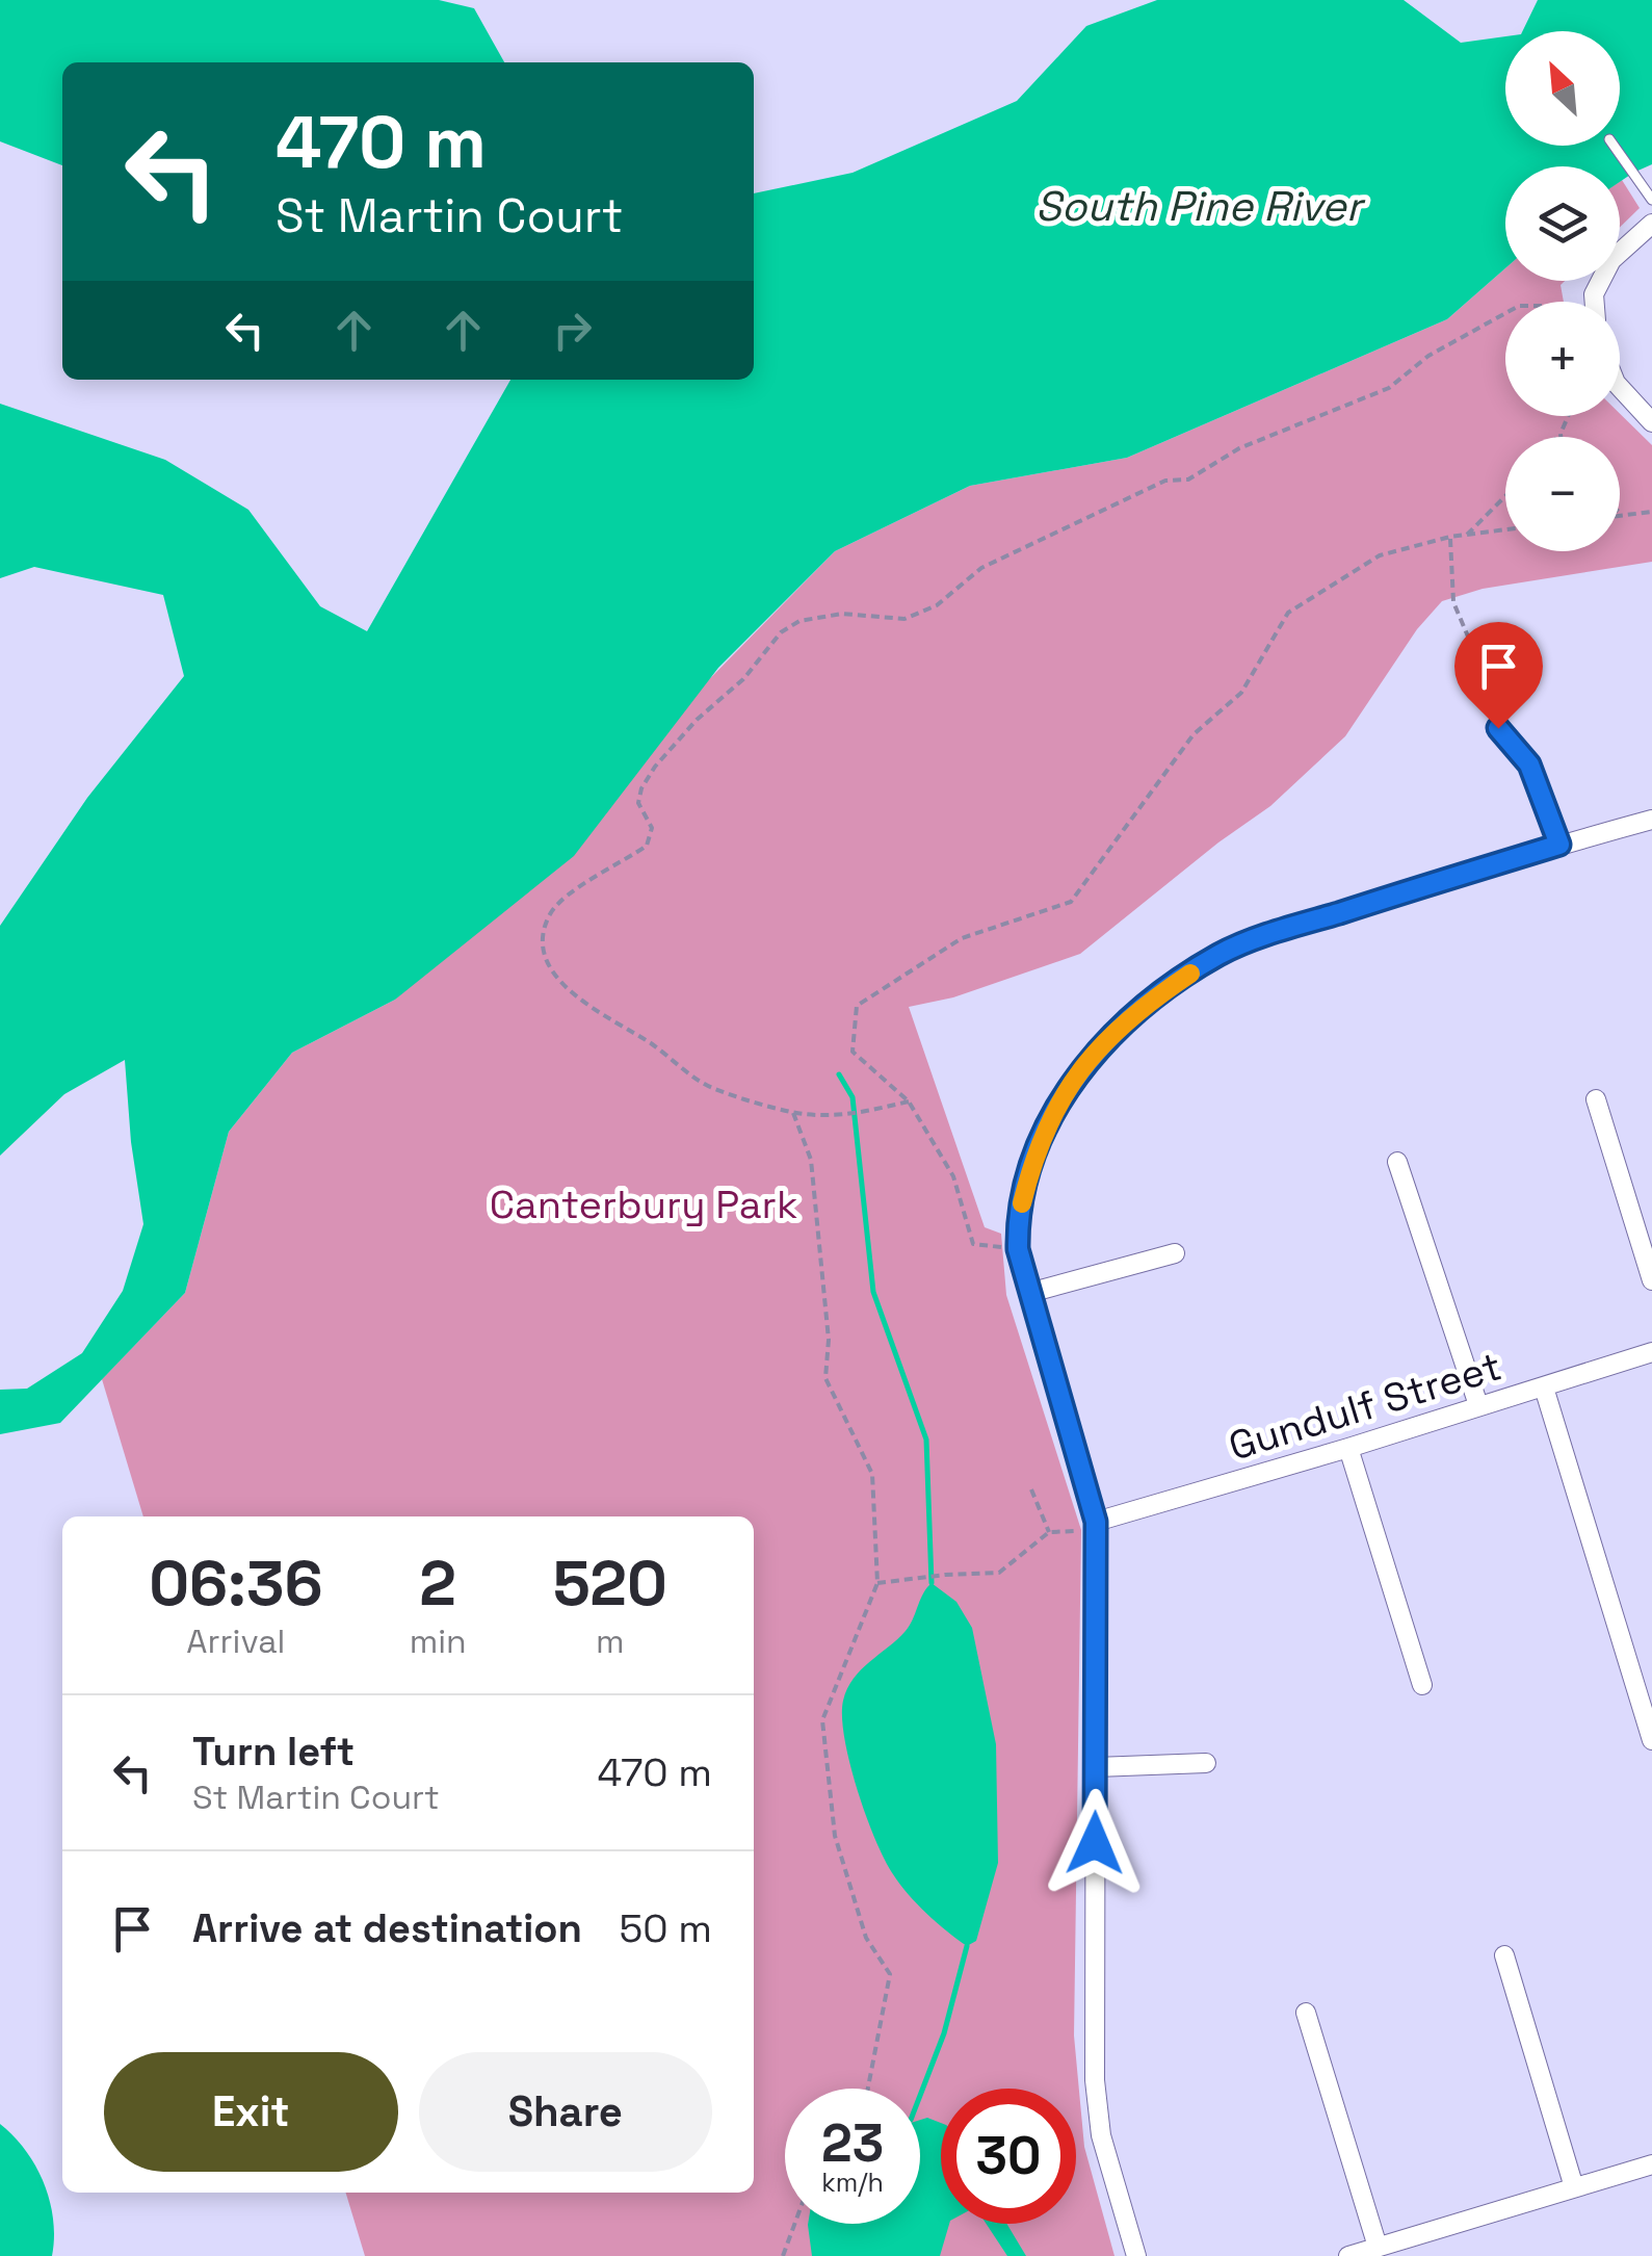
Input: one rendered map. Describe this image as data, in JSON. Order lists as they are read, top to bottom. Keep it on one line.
{"streets":{"street":["Gundulf Street"]},"water":["South Pine River"],"parks":["Canterbury Park"],"north":"top left","page":{"map_buttons":["+","−"],"turn":["470 m","St Martin Court"],"eta":["06:36","Arrival","2","min","520","m"],"list":[{"name":"Turn left","note":"St Martin Court","value":"470 m"},{"name":"Arrive at destination","value":"50 m"}],"buttons":["Exit","Share"],"speed":"23 km/h","limit":"30"}}
